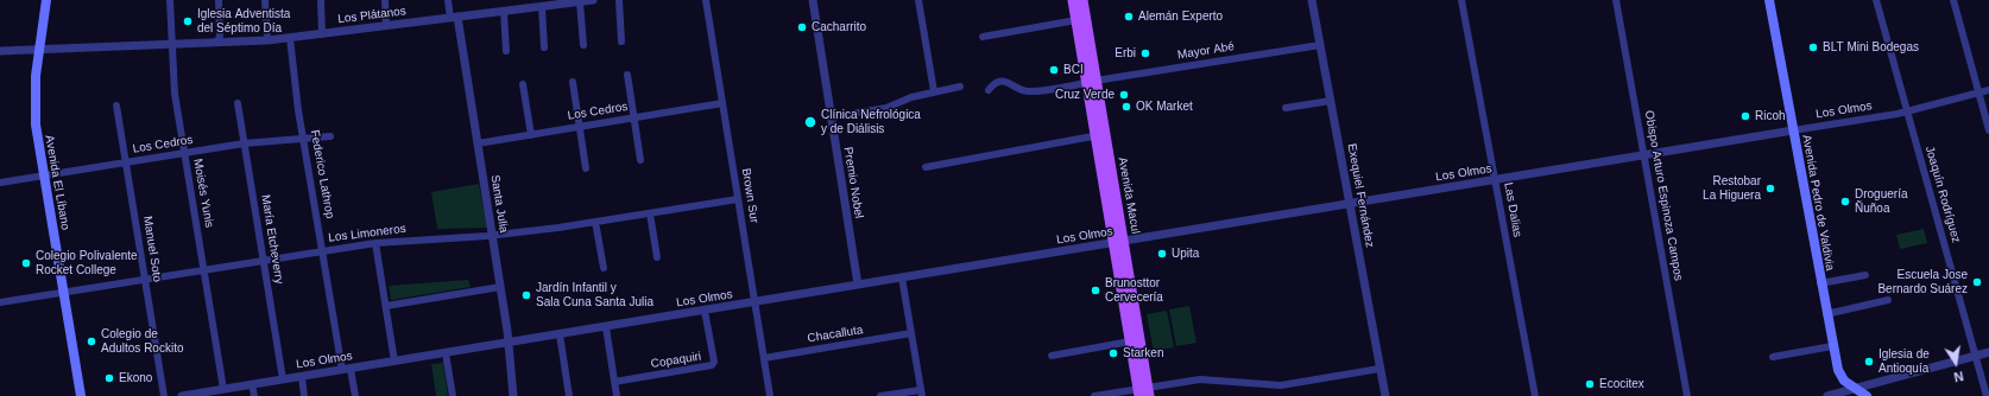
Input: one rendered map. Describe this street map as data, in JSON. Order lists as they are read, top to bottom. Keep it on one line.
{"streets":{"main road":["Avenida El Líbano","Avenida Macul","Avenida Pedro de Valdivia"],"street":["Los Plátanos","Mayor Abé","Los Olmos","Los Cedros","Federico Lathrop","Premio Nobel","Moisés Yunis","Joaquín Rodríguez","Brown Sur","Exequiel Fernández","Obispo Arturo Espinoza Campos","Santa Julia","Las Dalias","Los Limoneros","María Etcheverry","Manuel Soto","Chacalluta","Copaquiri"]},"crossings":[["Los Plátanos","Federico Lathrop"],["Los Plátanos","Avenida El Líbano"],["Los Plátanos","Moisés Yunis"],["Los Plátanos","Santa Julia"],["Mayor Abé","Avenida Macul"],["Mayor Abé","Exequiel Fernández"],["Los Olmos","Federico Lathrop"],["Los Olmos","Premio Nobel"],["Los Olmos","Moisés Yunis"],["Los Olmos","Joaquín Rodríguez"],["Los Olmos","Brown Sur"],["Los Olmos","Avenida Macul"],["Los Olmos","Exequiel Fernández"],["Los Olmos","Obispo Arturo Espinoza Campos"],["Los Olmos","Avenida Pedro de Valdivia"],["Los Olmos","Santa Julia"],["Los Olmos","Las Dalias"],["Los Olmos","María Etcheverry"],["Los Olmos","Copaquiri"],["Los Cedros","Federico Lathrop"],["Los Cedros","Avenida El Líbano"],["Los Cedros","Moisés Yunis"],["Los Cedros","Brown Sur"],["Los Cedros","Santa Julia"],["Los Cedros","María Etcheverry"],["Los Cedros","Manuel Soto"],["Federico Lathrop","Los Limoneros"],["Avenida El Líbano","Los Limoneros"],["Moisés Yunis","Los Limoneros"],["Brown Sur","Los Limoneros"],["Brown Sur","Chacalluta"],["Santa Julia","Los Limoneros"],["Los Limoneros","María Etcheverry"],["Los Limoneros","Manuel Soto"]],"places":["Alemán Experto","Iglesia Adventista del Séptimo Día","Cacharrito","BLT Mini Bodegas","Erbi","BCI","Cruz Verde","OK Market","Ricoh","Clínica Nefrológica y de Diálisis","Restobar La Higuera","Droguería Ñuñoa","Upita","Colegio Polivalente Rocket College","Escuela Jose Bernardo Suárez","Brunosttor Cervecería","Jardín Infantil y Sala Cuna Santa Julia","Colegio de Adultos Rockito","Starken","Iglesia de Antioquía","Ekono","Ecocitex"],"north":"bottom"}
